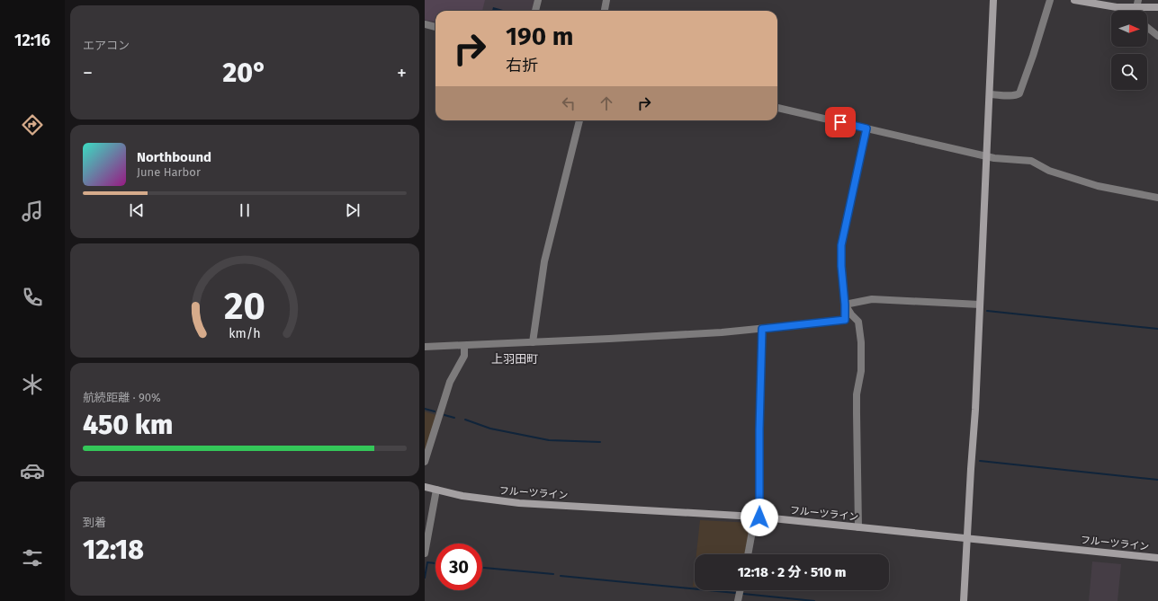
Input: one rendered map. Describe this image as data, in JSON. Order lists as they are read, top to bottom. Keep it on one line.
{"streets":{"street":["フルーツライン"]},"districts":["上羽田町"],"north":"right","page":{"tabs":"12:16","tile":["エアコン",["航続距離 · 90%","450 km"],["到着","12:18"]],"turn":["190 m","右折"],"heat":["−","20°","+"],"song":["Northbound","June Harbor"],"limit":"30","trip":"12:18 · 2 分 · 510 m","gauge":["20","km/h"]}}
